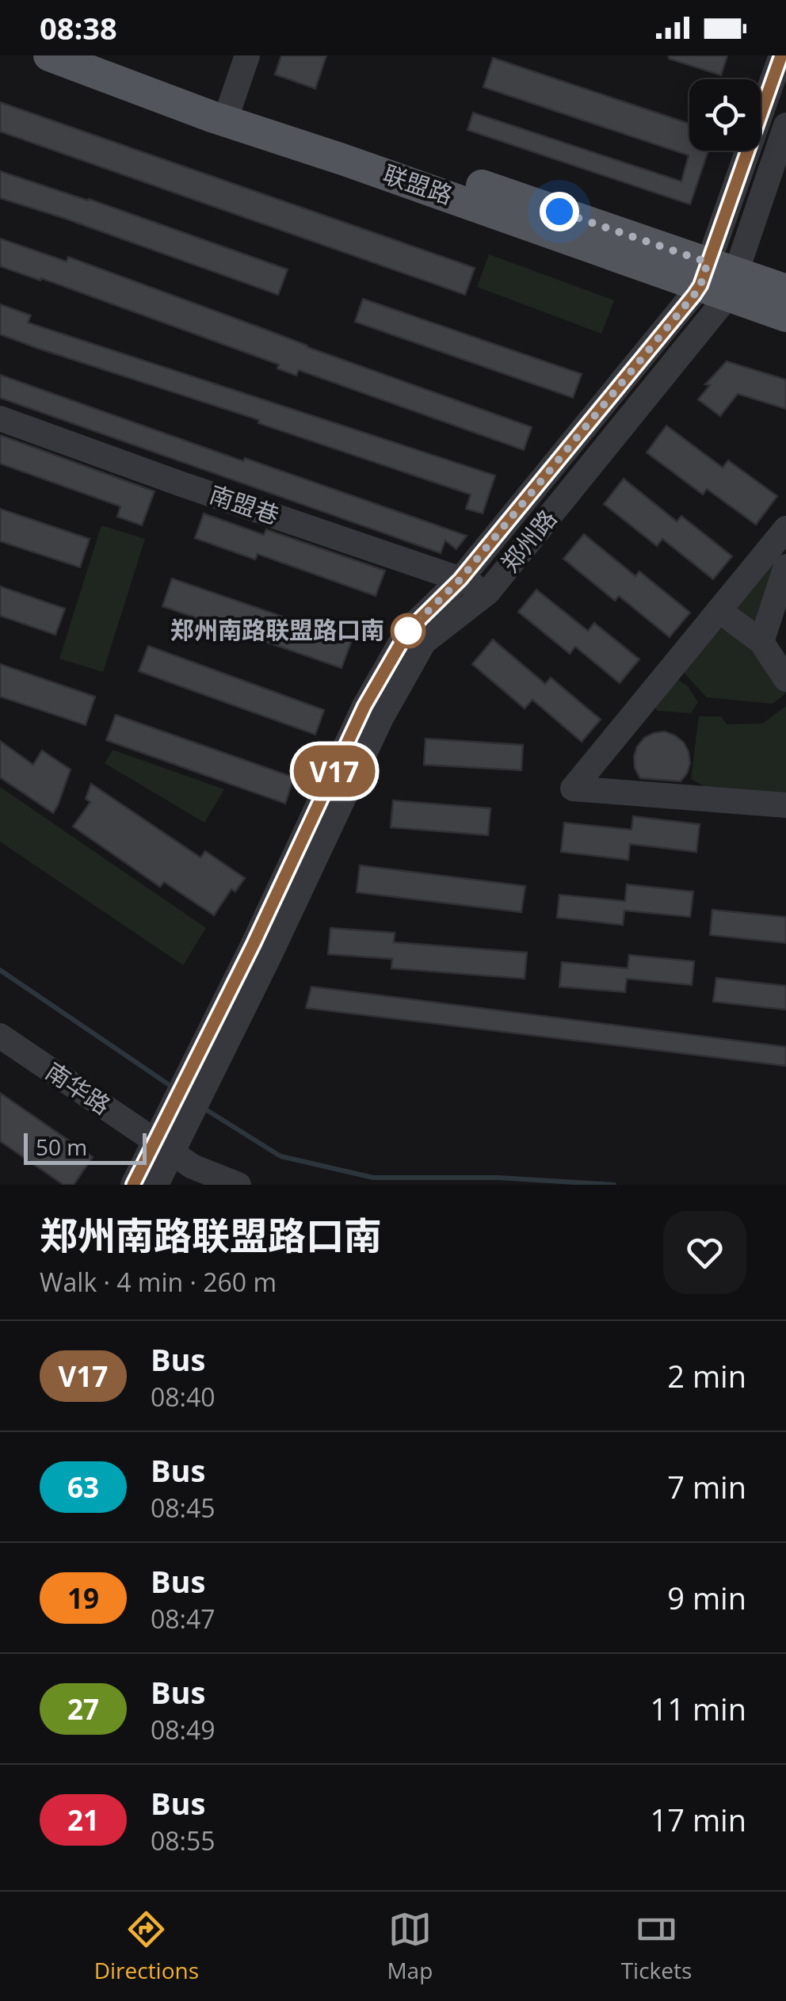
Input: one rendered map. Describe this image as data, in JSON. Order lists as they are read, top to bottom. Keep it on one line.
{"streets":{"main road":["联盟路"],"street":["南盟巷","郑州路","南华路"]},"crossings":[["联盟路","郑州路"],["南盟巷","郑州路"]],"places":["郑州南路联盟路口南"],"lines":["bus line V17"],"scale_bar":"50 m","page":{"status":"08:38","on_map":"V17","scale":"50 m","heading":["郑州南路联盟路口南","Walk · 4 min · 260 m"],"list":[{"mark":"V17","name":"Bus","note":"08:40","value":"2 min"},{"mark":"63","name":"Bus","note":"08:45","value":"7 min"},{"mark":"19","name":"Bus","note":"08:47","value":"9 min"},{"mark":"27","name":"Bus","note":"08:49","value":"11 min"},{"mark":"21","name":"Bus","note":"08:55","value":"17 min"}],"tabs":["Directions","Map","Tickets"]}}
